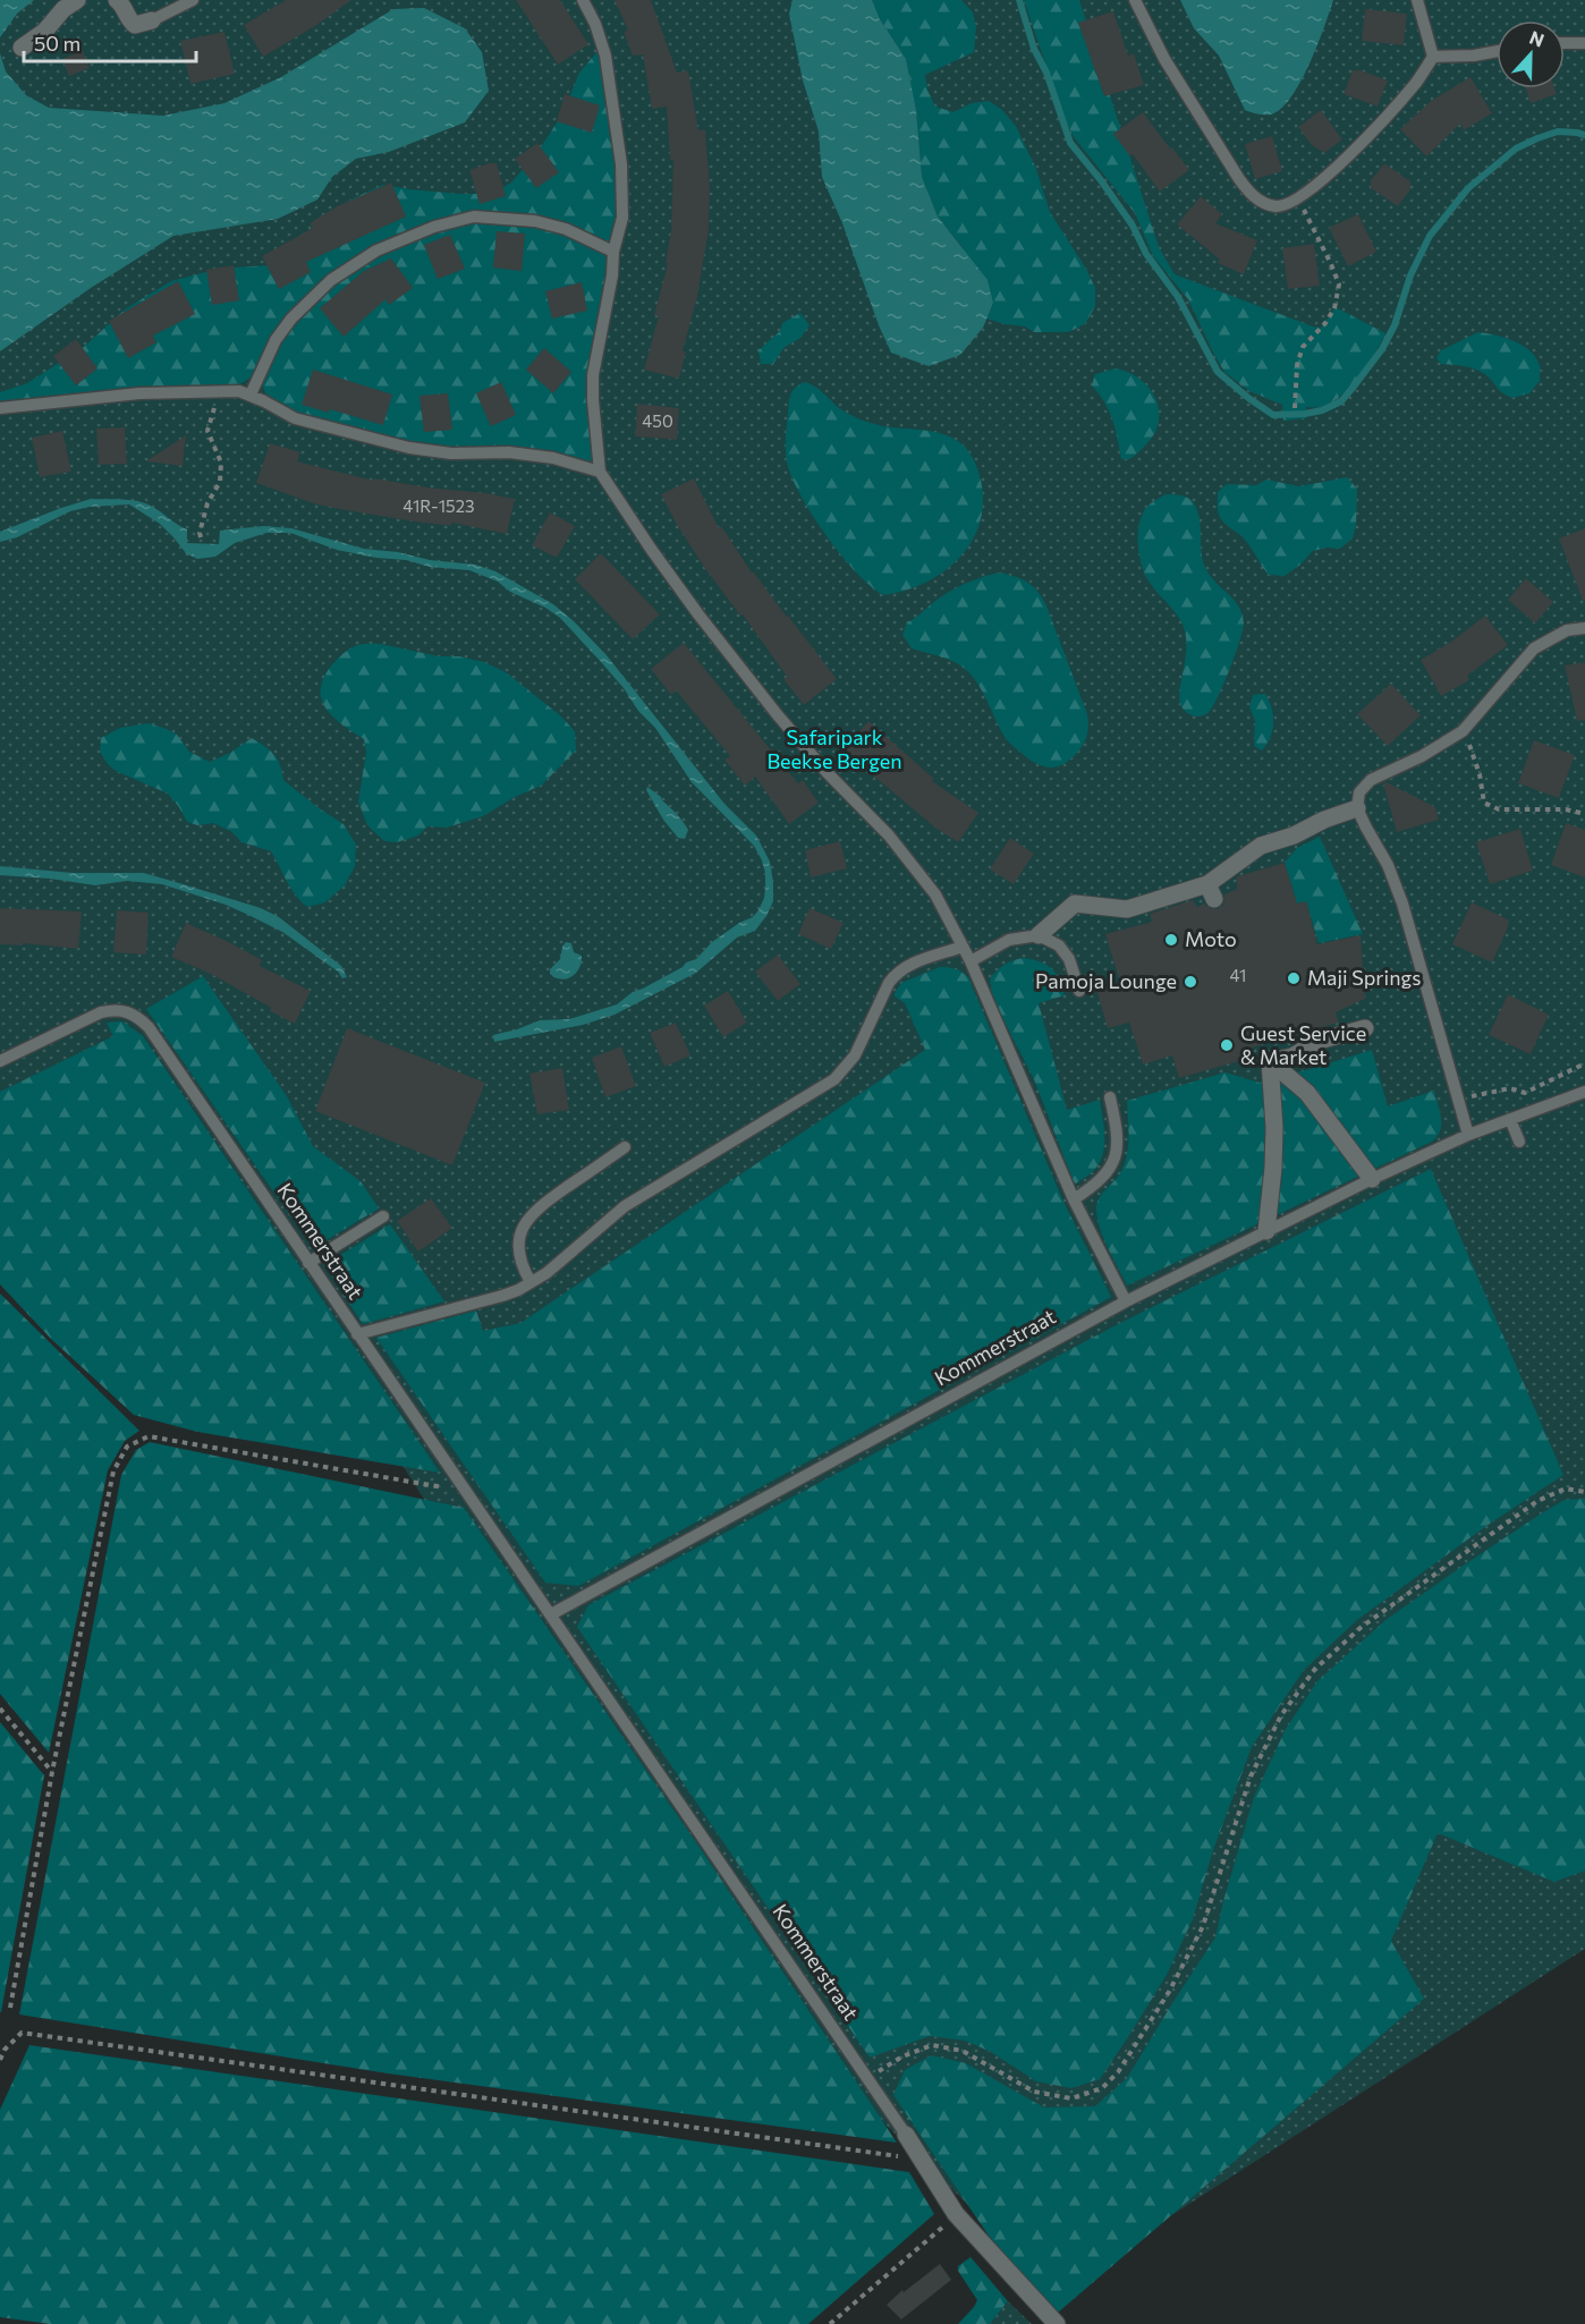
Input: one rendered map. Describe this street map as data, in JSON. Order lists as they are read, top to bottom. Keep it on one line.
{"streets":{"street":["Kommerstraat"]},"parks":["Safaripark Beekse Bergen"],"places":["Moto","Maji Springs","Pamoja Lounge","Guest Service & Market"],"house_numbers":["450","41R-1523","41"],"scale_bar":"50 m","north":"top"}
